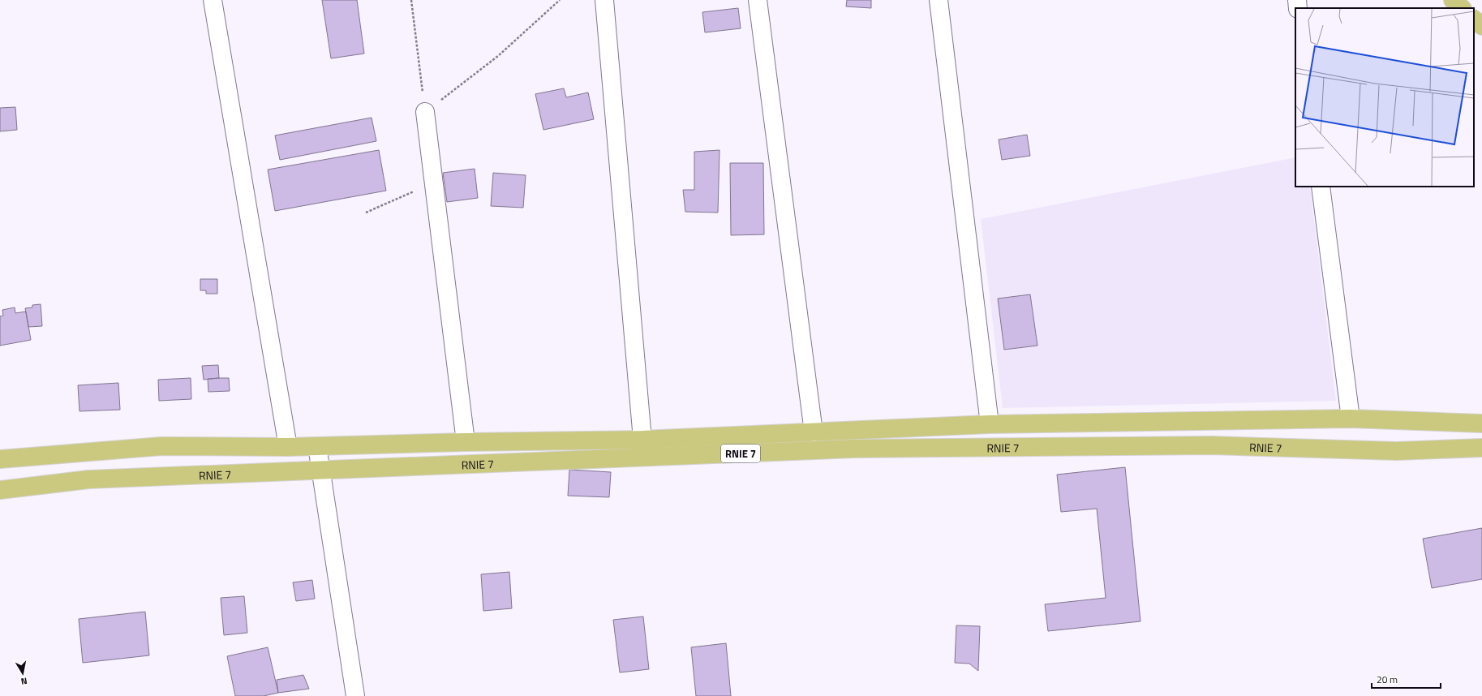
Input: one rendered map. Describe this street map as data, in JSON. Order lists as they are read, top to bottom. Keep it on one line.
{"streets":{"main road":["RNIE 7"]},"scale_bar":"20 m","north":"bottom"}
